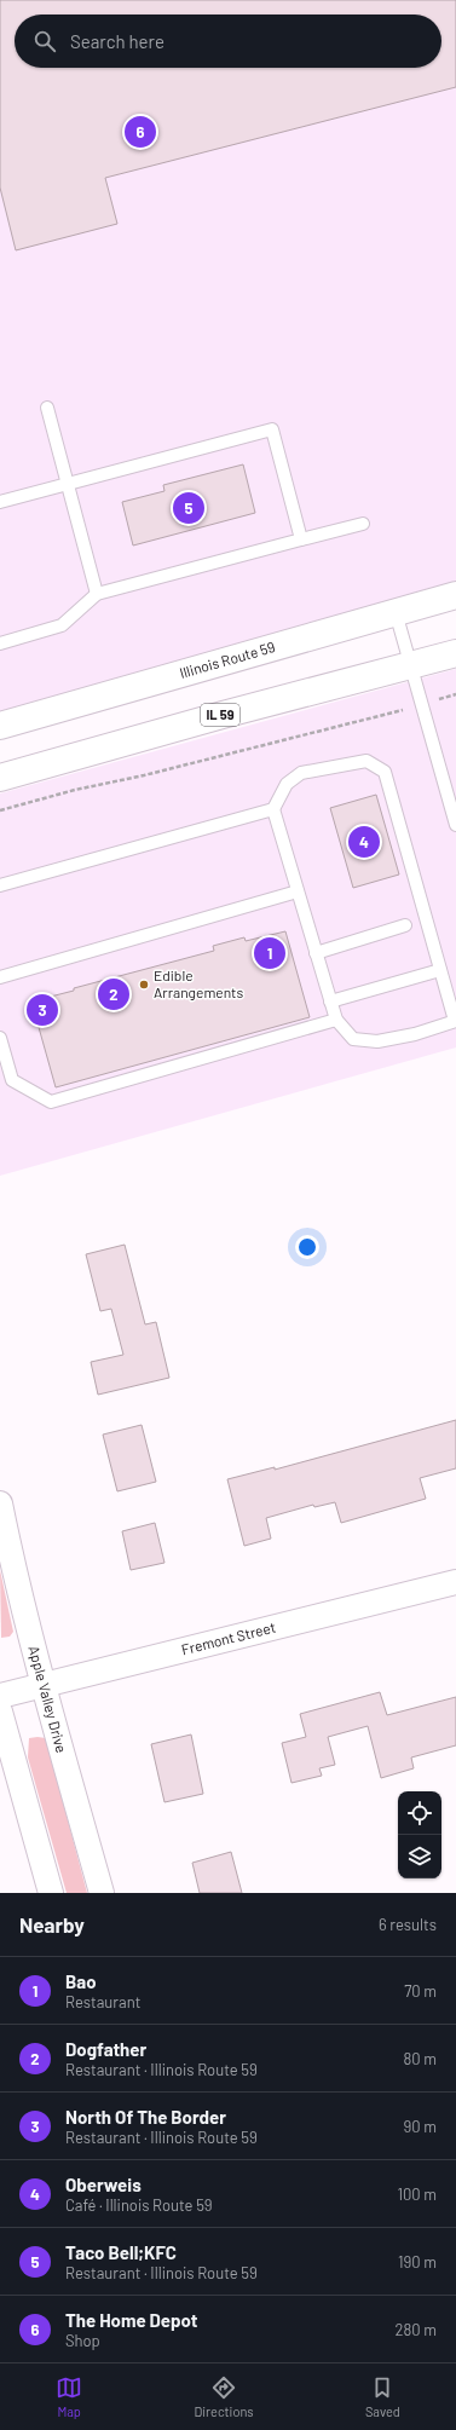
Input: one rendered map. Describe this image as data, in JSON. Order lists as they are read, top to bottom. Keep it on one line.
{"streets":{"main road":["Illinois Route 59","IL 59"],"street":["Fremont Street","Apple Valley Drive"]},"crossings":[["Fremont Street","Apple Valley Drive"]],"places":["Edible Arrangements"],"page":{"search":"Search here","pins":["6","5","4","1","2","3"],"heading":["Nearby","6 results"],"list":[{"mark":"1","name":"Bao","note":"Restaurant","value":"70 m"},{"mark":"2","name":"Dogfather","note":"Restaurant · Illinois Route 59","value":"80 m"},{"mark":"3","name":"North Of The Border","note":"Restaurant · Illinois Route 59","value":"90 m"},{"mark":"4","name":"Oberweis","note":"Café · Illinois Route 59","value":"100 m"},{"mark":"5","name":"Taco Bell;KFC","note":"Restaurant · Illinois Route 59","value":"190 m"},{"mark":"6","name":"The Home Depot","note":"Shop","value":"280 m"}],"nav":["Map","Directions","Saved"]}}
